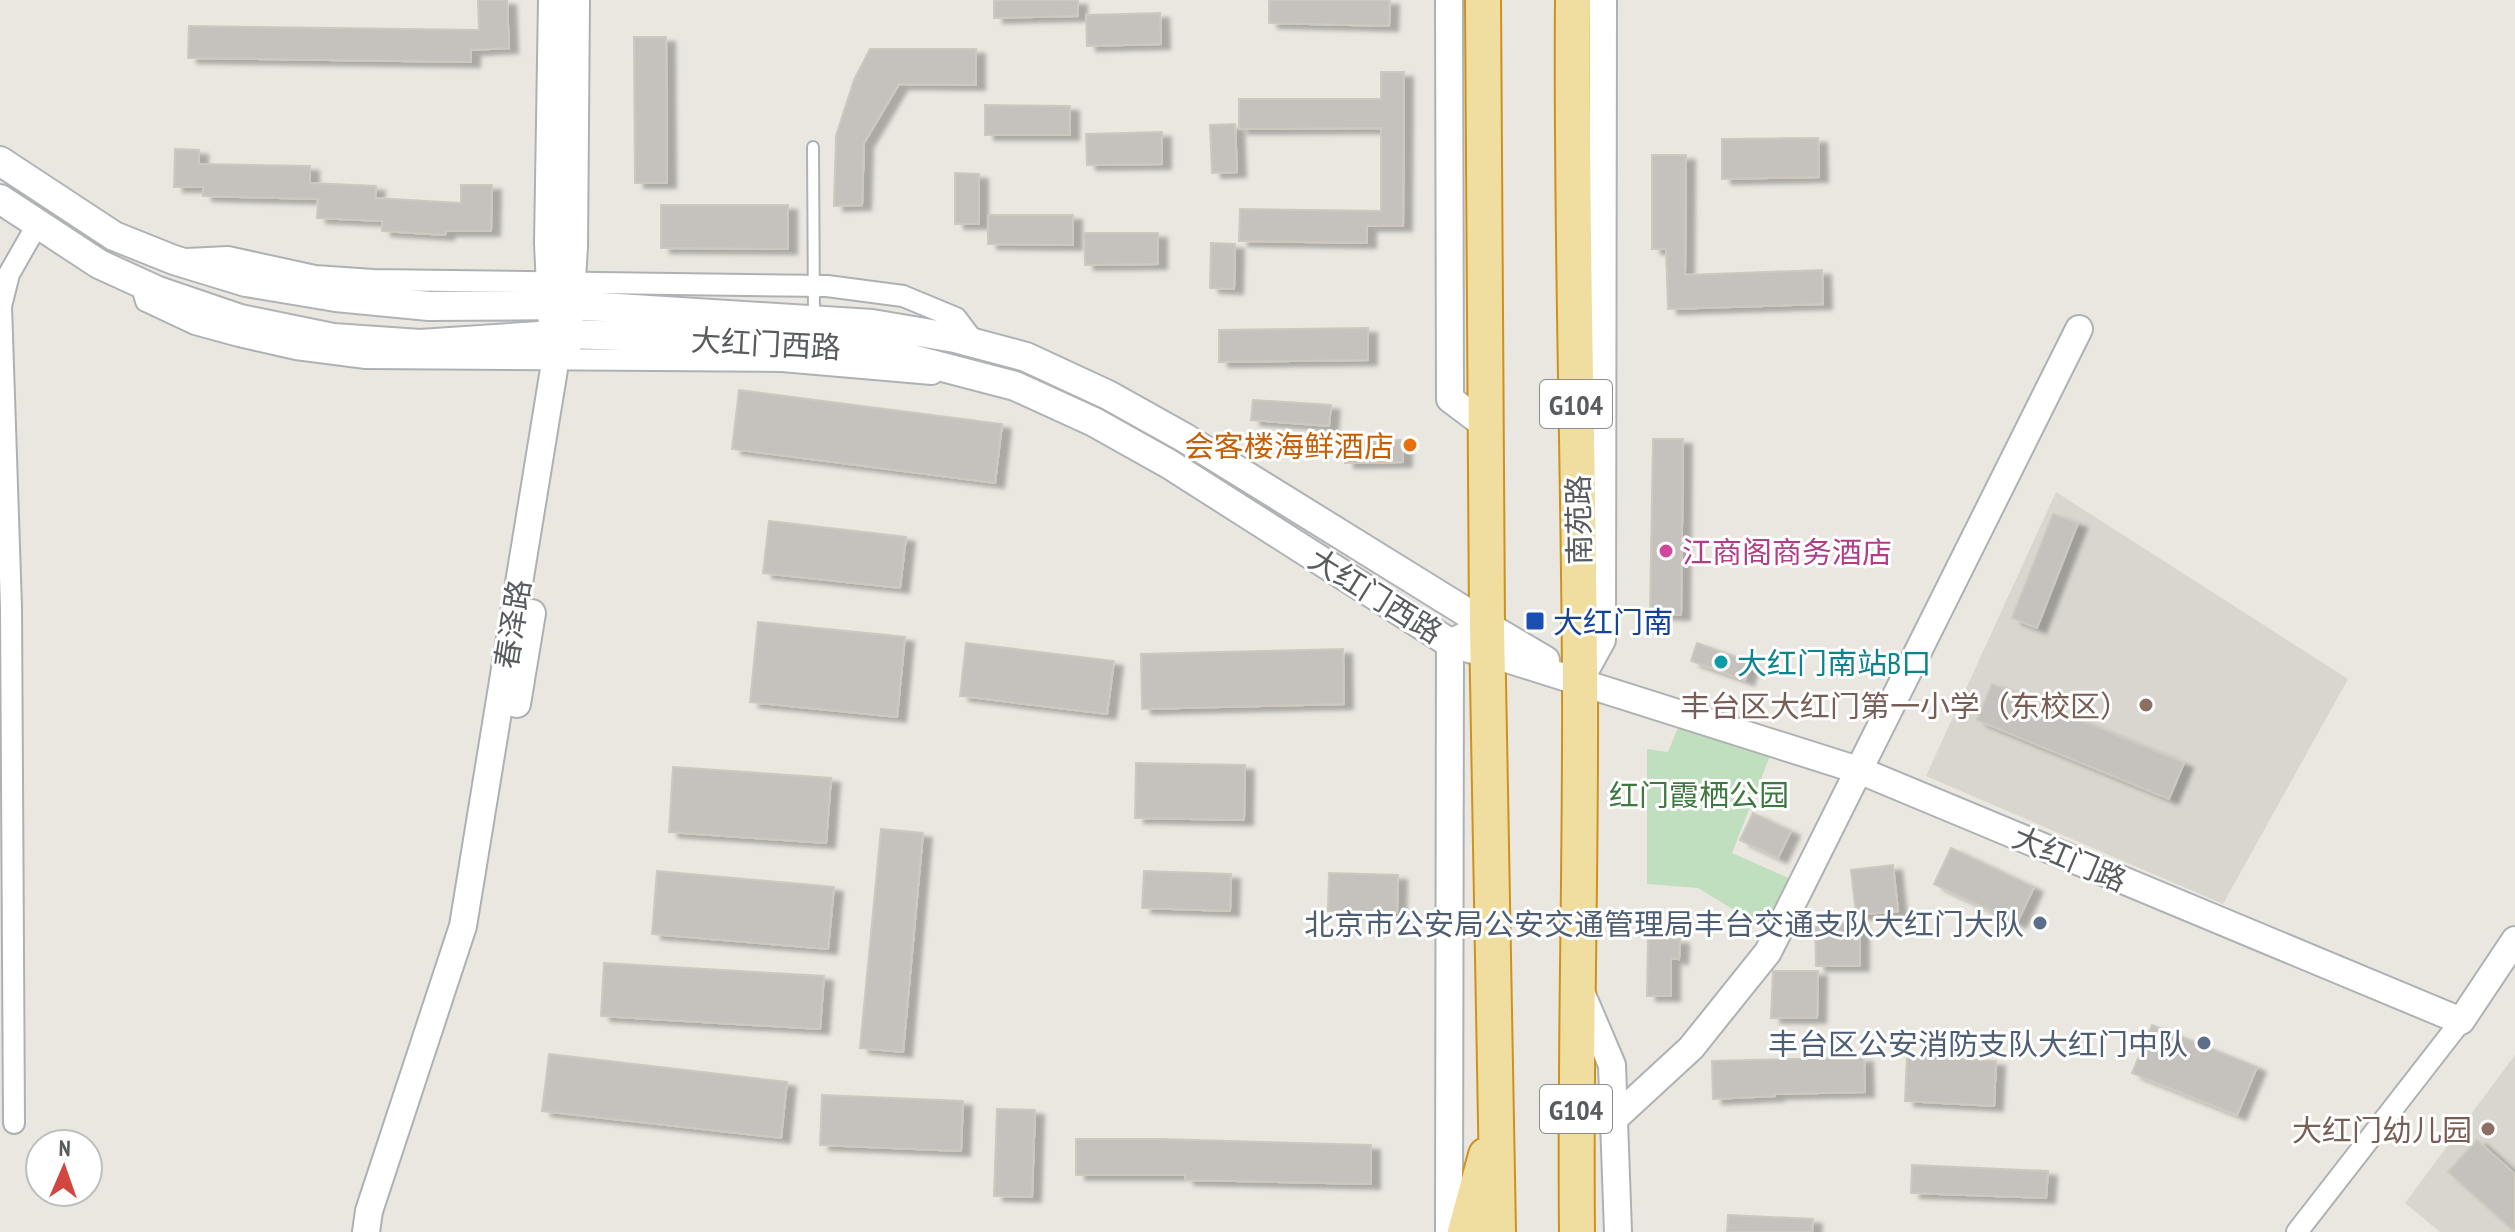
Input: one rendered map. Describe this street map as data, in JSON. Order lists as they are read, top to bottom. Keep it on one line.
{"streets":{"highway":["G104","南苑路"],"main road":["大红门西路"],"street":["春泽路","大红门路"]},"crossings":[["大红门西路","G104"],["大红门西路","春泽路"],["大红门西路","大红门路"],["G104","大红门路"],["南苑路","大红门路"]],"parks":["红门霞栖公园"],"places":{"other":["会客楼海鲜酒店","江商阁商务酒店","大红门南站B口","丰台区大红门第一小学（东校区）","北京市公安局公安交通管理局丰台交通支队大红门大队","丰台区公安消防支队大红门中队","大红门幼儿园"],"transit":["大红门南"]},"north":"top"}
